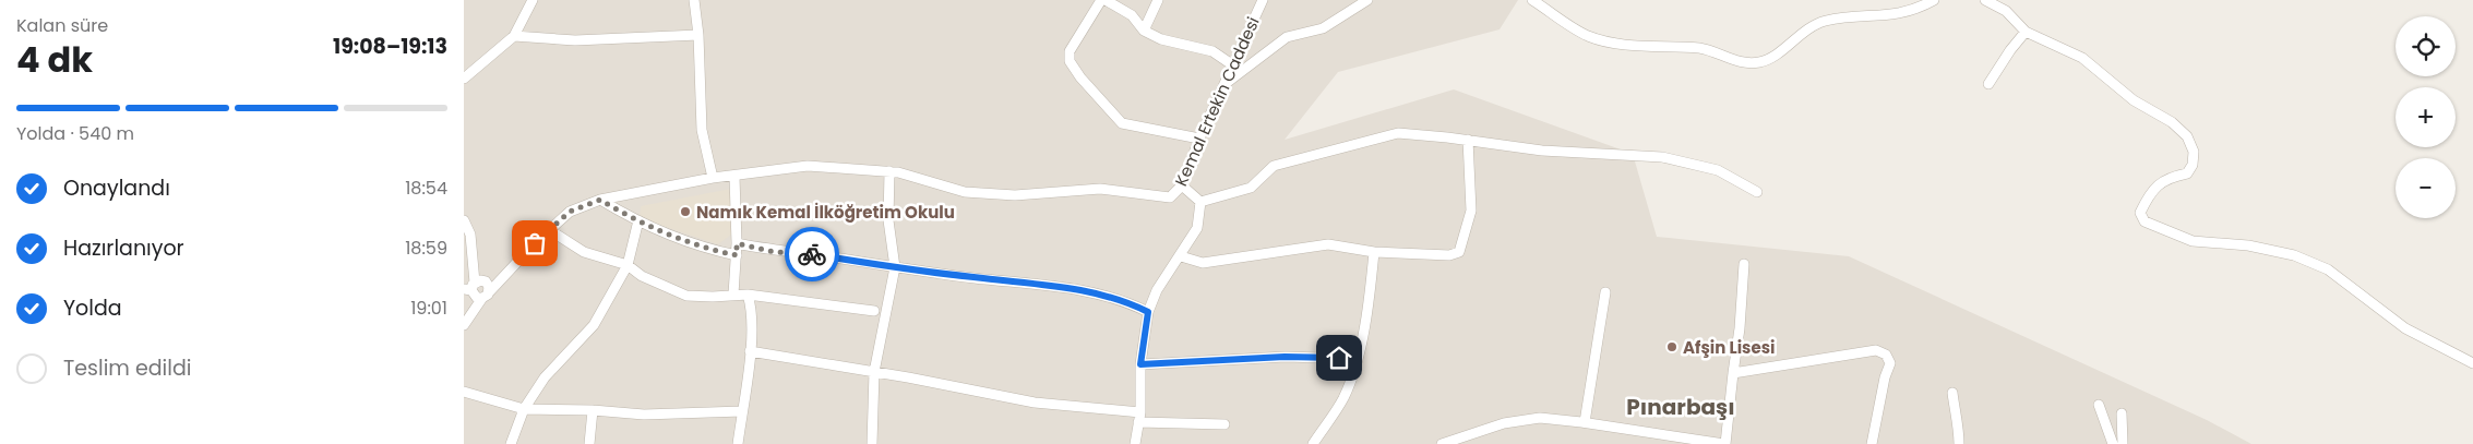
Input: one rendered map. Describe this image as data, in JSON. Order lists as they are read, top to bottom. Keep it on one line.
{"streets":{"street":["Kemal Ertekin Caddesi"]},"districts":["Pınarbaşı"],"places":["Namık Kemal İlköğretim Okulu","Afşin Lisesi"],"page":{"heading":["4 dk","Kalan süre","19:08–19:13"],"map_buttons":["+","−"],"bar":"Yolda · 540 m","list":[["Onaylandı","18:54"],["Hazırlanıyor","18:59"],["Yolda","19:01"],"Teslim edildi"]}}
